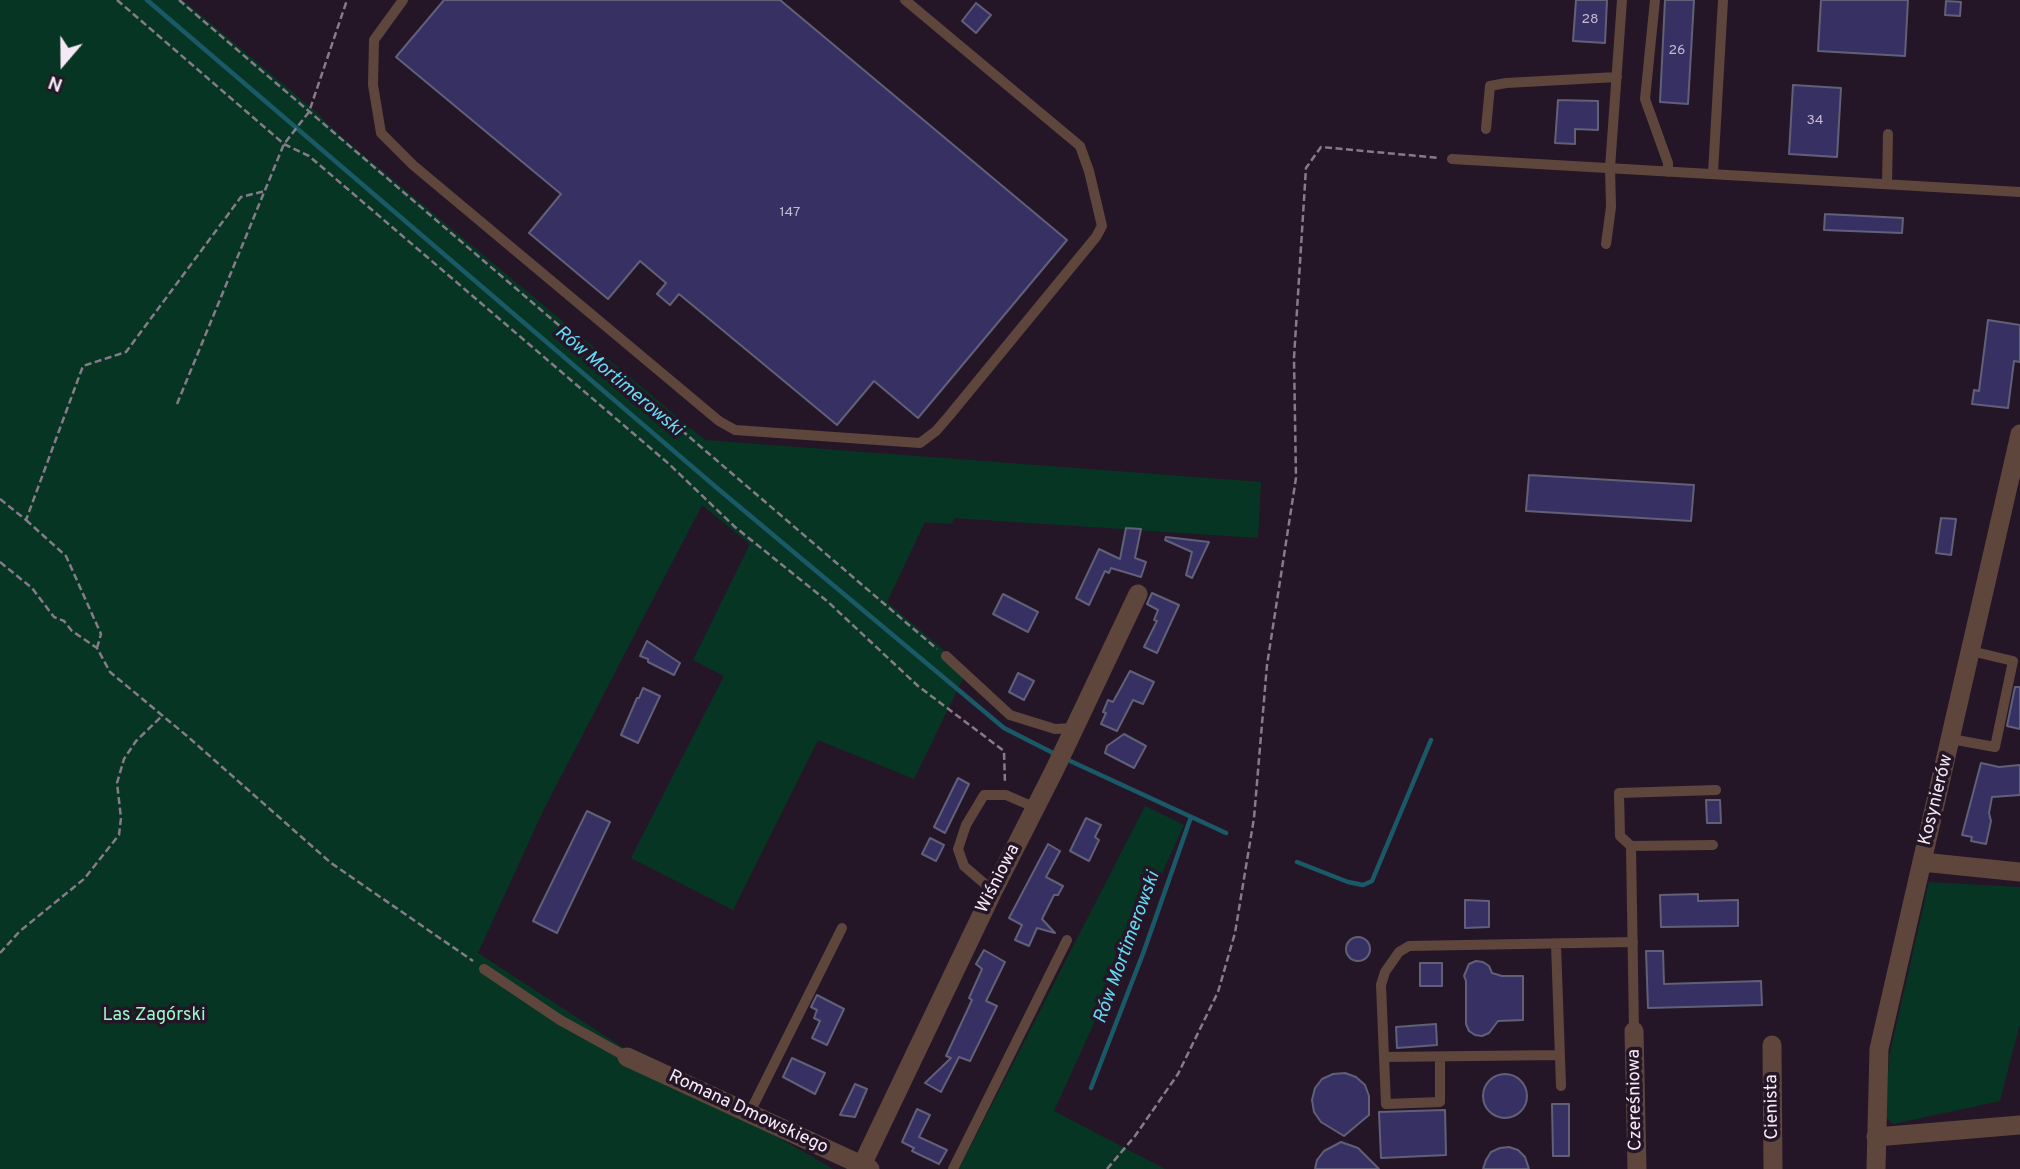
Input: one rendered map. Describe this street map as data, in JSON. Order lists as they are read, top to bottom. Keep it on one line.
{"streets":{"street":["Kosynierów","Wiśniowa","Czereśniowa","Cienista","Romana Dmowskiego"]},"crossings":[["Wiśniowa","Romana Dmowskiego"]],"water":["Rów Mortimerowski"],"parks":["Las Zagórski"],"house_numbers":["28","26","34","147"],"north":"bottom"}
